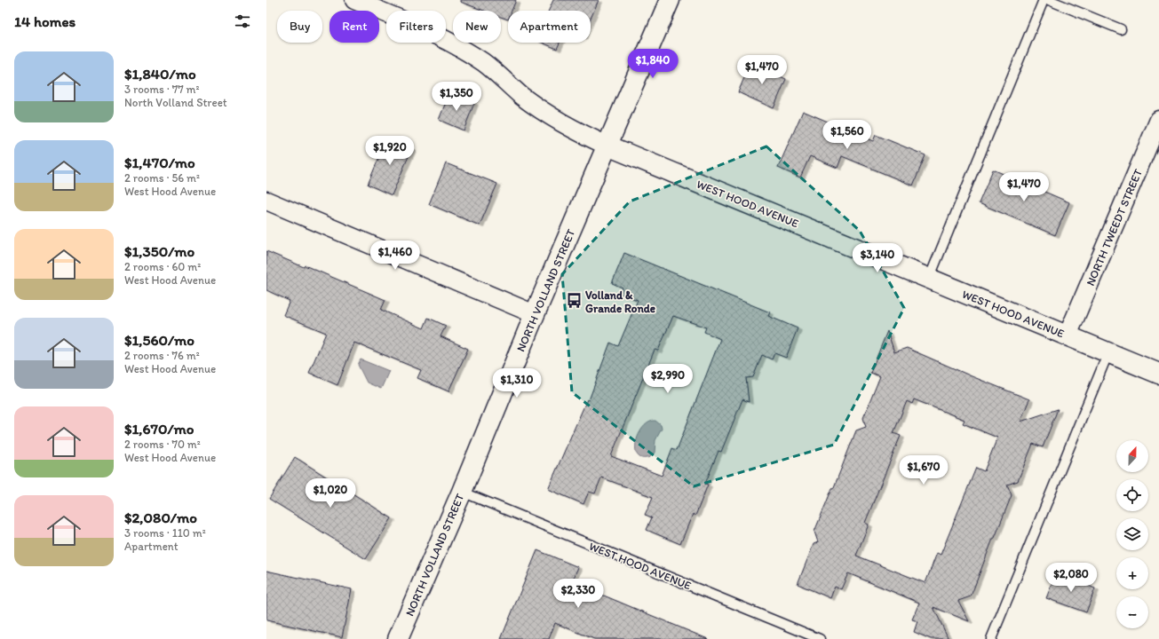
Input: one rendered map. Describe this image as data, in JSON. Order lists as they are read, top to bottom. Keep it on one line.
{"streets":{"main road":["WEST HOOD AVENUE","NORTH VOLLAND STREET"],"street":["NORTH TWEEDT STREET"]},"crossings":[["WEST HOOD AVENUE","NORTH TWEEDT STREET"],["WEST HOOD AVENUE","NORTH VOLLAND STREET"]],"places":{"bus stop":["Volland & Grande Ronde"]},"north":"top","page":{"heading":"14 homes","chip":["Buy","Rent","Filters","New","Apartment"],"list":[{"name":"$1,840/mo","note":"3 rooms · 77 m² · North Volland Street"},{"name":"$1,470/mo","note":"2 rooms · 56 m² · West Hood Avenue"},{"name":"$1,350/mo","note":"2 rooms · 60 m² · West Hood Avenue"},{"name":"$1,560/mo","note":"2 rooms · 76 m² · West Hood Avenue"},{"name":"$1,670/mo","note":"2 rooms · 70 m² · West Hood Avenue"},{"name":"$2,080/mo","note":"3 rooms · 110 m² · Apartment"}],"price":["$1,840","$1,470","$1,350","$1,560","$1,920","$1,470","$1,460","$3,140","$2,990","$1,310","$1,670","$1,020","$2,080","$2,330"],"map_buttons":["+","−"]}}
